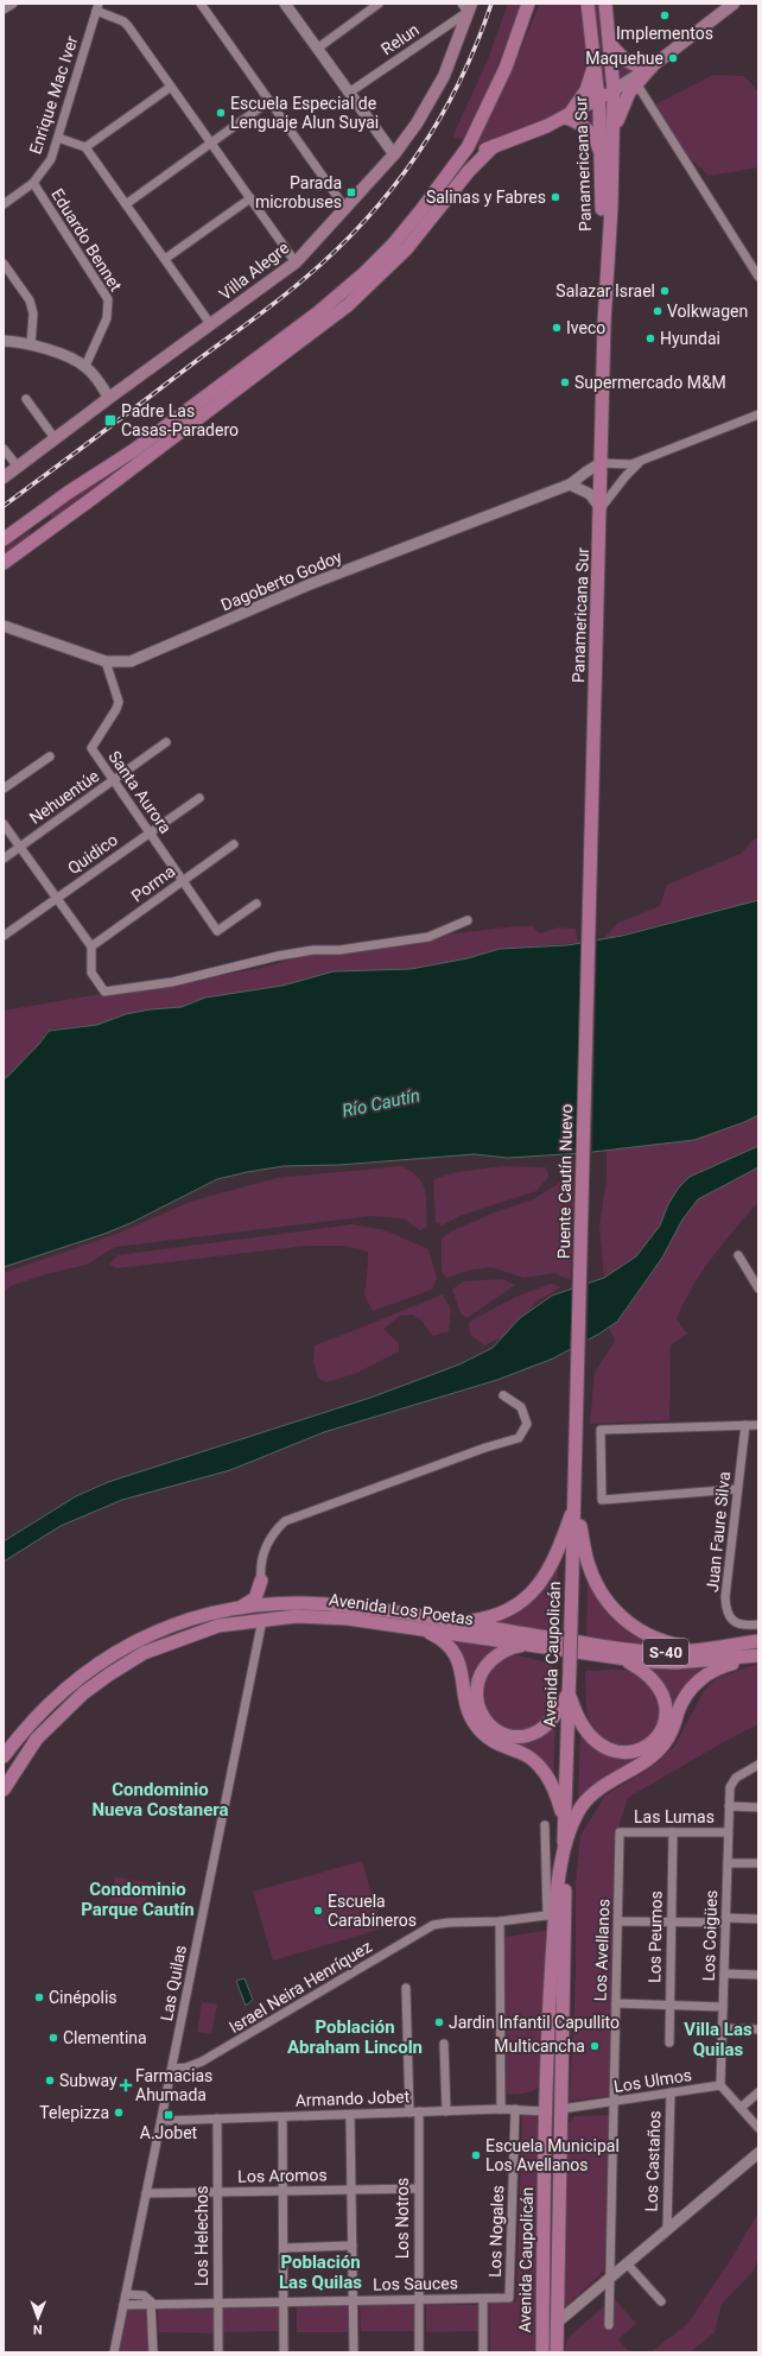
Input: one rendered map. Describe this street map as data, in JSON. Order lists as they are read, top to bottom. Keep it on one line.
{"streets":{"main road":["Panamericana Sur","Villa Alegre","Puente Cautín Nuevo","Avenida Los Poetas","S-40","Avenida Caupolicán"],"street":["Relun","Enrique Mac Iver","Eduardo Bennet","Dagoberto Godoy","Santa Aurora","Nehuentúe","Quidico","Porma","Juan Faure Silva","Las Lumas","Los Coigües","Los Peumos","Los Avellanos","Las Quilas","Israel Neira Henríquez","Los Ulmos","Armando Jobet","Los Castaños","Los Aromos","Los Notros","Los Nogales","Los Helechos","Los Sauces"]},"crossings":[["Relun","Villa Alegre"],["Enrique Mac Iver","Eduardo Bennet"],["Panamericana Sur","Dagoberto Godoy"],["Panamericana Sur","Puente Cautín Nuevo"],["Dagoberto Godoy","Santa Aurora"],["Santa Aurora","Nehuentúe"],["Santa Aurora","Quidico"],["Santa Aurora","Porma"],["Puente Cautín Nuevo","Avenida Caupolicán"],["Avenida Los Poetas","S-40"],["Avenida Los Poetas","Avenida Caupolicán"],["Avenida Los Poetas","Las Quilas"],["S-40","Avenida Caupolicán"],["Avenida Caupolicán","Israel Neira Henríquez"],["Avenida Caupolicán","Los Ulmos"],["Avenida Caupolicán","Armando Jobet"],["Las Lumas","Los Coigües"],["Las Lumas","Los Peumos"],["Las Lumas","Los Avellanos"],["Los Coigües","Los Ulmos"],["Los Avellanos","Los Ulmos"],["Las Quilas","Israel Neira Henríquez"],["Las Quilas","Armando Jobet"],["Las Quilas","Los Aromos"],["Las Quilas","Los Sauces"],["Los Ulmos","Los Castaños"],["Armando Jobet","Los Notros"],["Armando Jobet","Los Nogales"],["Armando Jobet","Los Helechos"],["Los Aromos","Los Notros"],["Los Aromos","Los Helechos"],["Los Notros","Los Sauces"],["Los Nogales","Los Sauces"],["Los Helechos","Los Sauces"]],"districts":["Condominio Nueva Costanera","Condominio Parque Cautín","Población Abraham Lincoln","Villa Las Quilas","Población Las Quilas"],"water":["Río Cautín"],"places":{"other":["Implementos","Maquehue","Escuela Especial de Lenguaje Alun Suyai","Salinas y Fabres","Salazar Israel","Volkwagen","Iveco","Hyundai","Supermercado M&M","Escuela Carabineros","Cinépolis","Jardin Infantil Capullito","Clementina","Multicancha","Subway","Telepizza","Escuela Municipal Los Avellanos"],"transit":["Parada microbuses","Padre Las Casas-Paradero","A.Jobet"],"health":["Farmacias Ahumada"]},"north":"bottom"}
